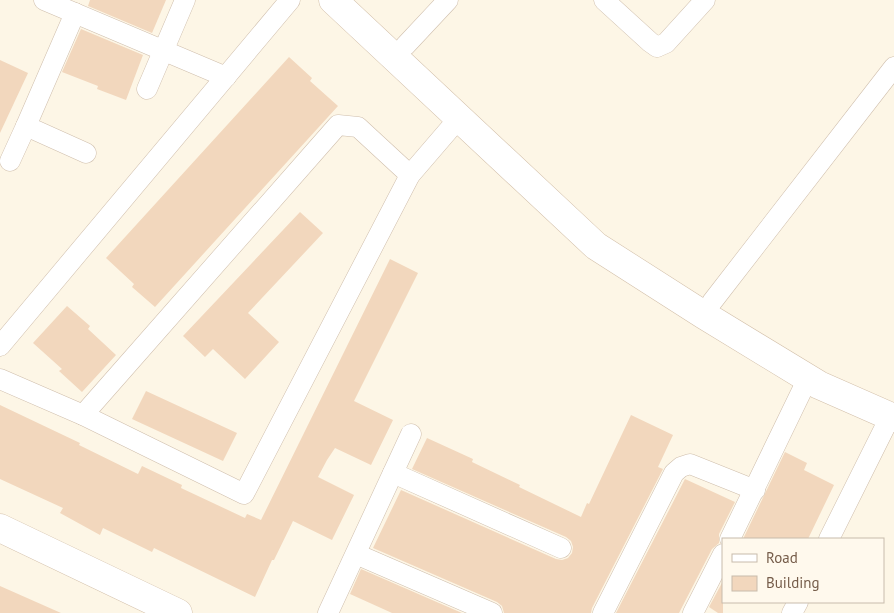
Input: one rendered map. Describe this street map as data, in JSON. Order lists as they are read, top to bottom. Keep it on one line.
{"legend":["Road","Building"]}
